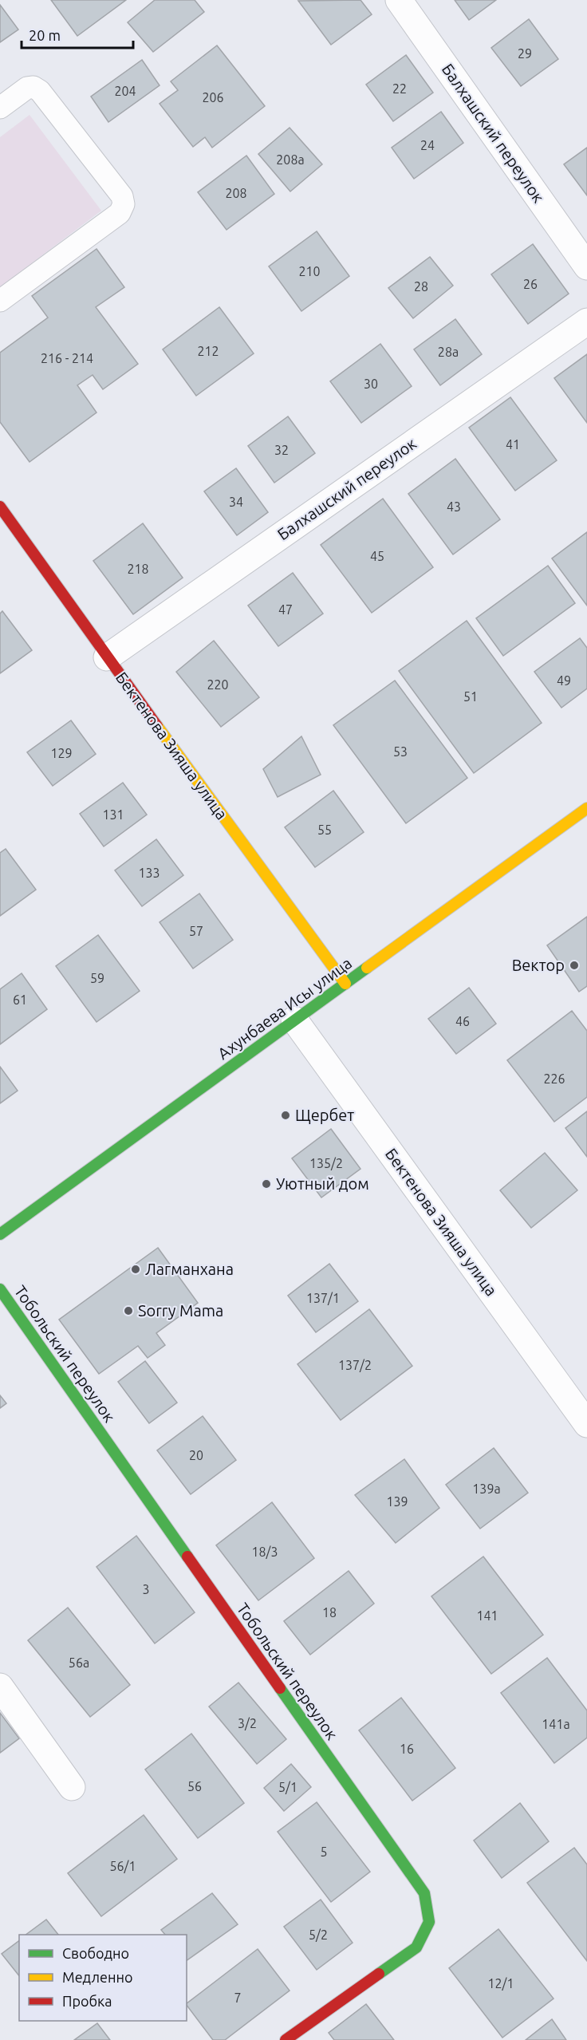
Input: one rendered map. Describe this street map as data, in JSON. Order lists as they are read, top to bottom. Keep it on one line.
{"streets":{"street":["Балхашский переулок","Бектенова Зияша улица","Ахунбаева Исы улица","Тобольский переулок"]},"crossings":[["Балхашский переулок","Бектенова Зияша улица"],["Бектенова Зияша улица","Ахунбаева Исы улица"]],"places":["Вектор","Щербет","Уютный дом","Лагманхана","Sorry Mama"],"house_numbers":["29","22","204","206","24","208а","208","210","26","28","212","28а","216 - 214","30","41","32","34","43","45","218","47","49","220","51","53","129","131","55","133","57","59","61","46","226","135/2","137/1","137/2","20","139а","139","18/3","3","18","141","56а","3/2","141а","16","56","5/1","5","56/1","5/2","12/1","7"],"legend":["Свободно","Медленно","Пробка"],"scale_bar":"20 m"}
